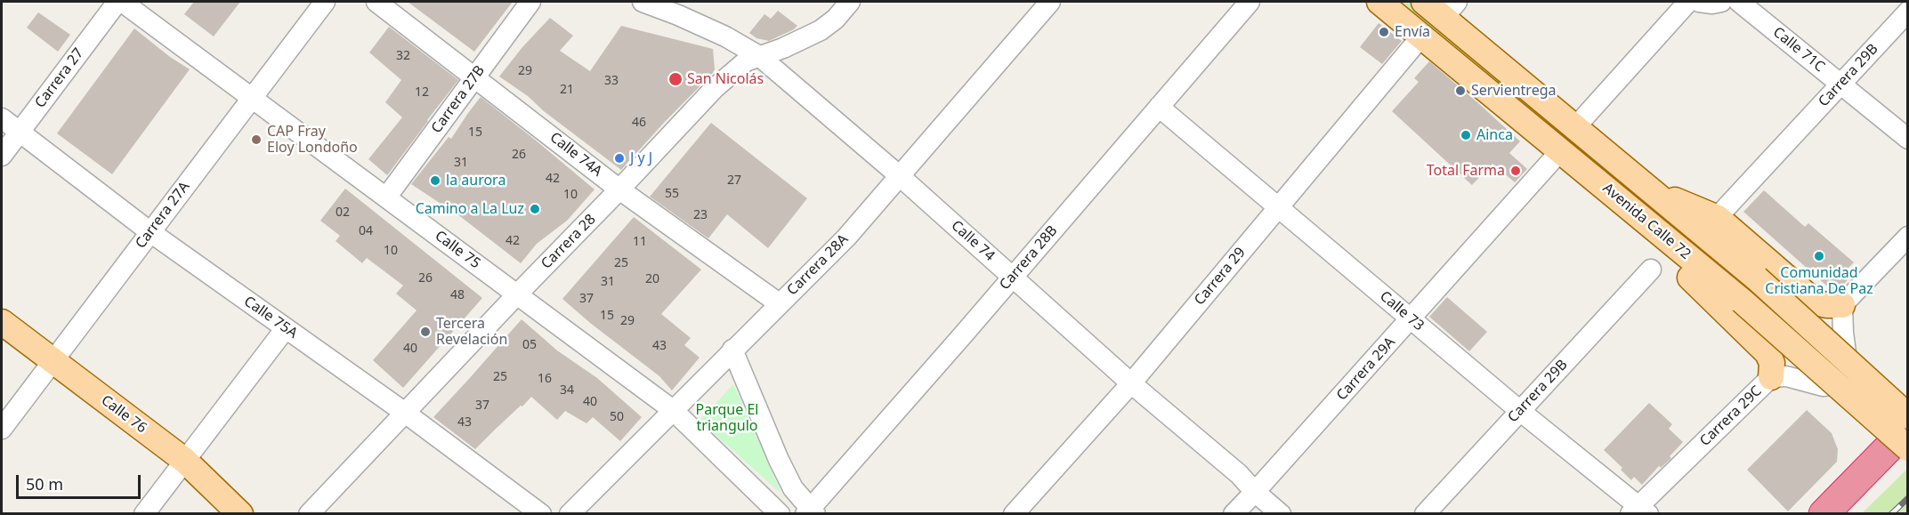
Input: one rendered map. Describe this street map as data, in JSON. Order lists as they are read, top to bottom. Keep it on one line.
{"streets":{"main road":["Avenida Calle 72","Calle 76"],"street":["Calle 71C","Carrera 29B","Carrera 27","Carrera 27B","Calle 74A","Carrera 27A","Calle 74","Carrera 28","Calle 75","Carrera 28B","Carrera 28A","Carrera 29","Calle 73","Calle 75A","Carrera 29A","Carrera 29C"]},"crossings":[["Calle 71C","Carrera 29B"],["Carrera 29B","Calle 73"],["Carrera 27","Calle 75A"],["Carrera 27B","Calle 74A"],["Carrera 27B","Calle 75"],["Calle 74A","Carrera 28"],["Calle 74A","Carrera 28A"],["Carrera 27A","Calle 75"],["Carrera 27A","Calle 75A"],["Carrera 27A","Calle 76"],["Avenida Calle 72","Carrera 29"],["Avenida Calle 72","Carrera 29A"],["Calle 74","Carrera 28"],["Calle 74","Carrera 28B"],["Calle 74","Carrera 28A"],["Calle 74","Carrera 29"],["Calle 74","Carrera 29A"],["Carrera 28","Calle 75"],["Carrera 28","Calle 75A"],["Calle 75","Carrera 28A"],["Carrera 28B","Calle 73"],["Carrera 29","Calle 73"],["Calle 73","Carrera 29A"],["Calle 73","Carrera 29C"]],"parks":["Parque El triangulo"],"places":["Envía","San Nicolás","Servientrega","Ainca","CAP Fray Eloy Londoño","J y J","Total Farma","la aurora","Camino a La Luz","Comunidad Cristiana De Paz","Tercera Revelación"],"house_numbers":["32","29","33","21","12","46","15","26","31","42","27","55","10","02","23","04","42","11","10","25","26","20","31","48","37","15","29","05","43","40","25","16","34","40","37","50","43"],"scale_bar":"50 m"}
